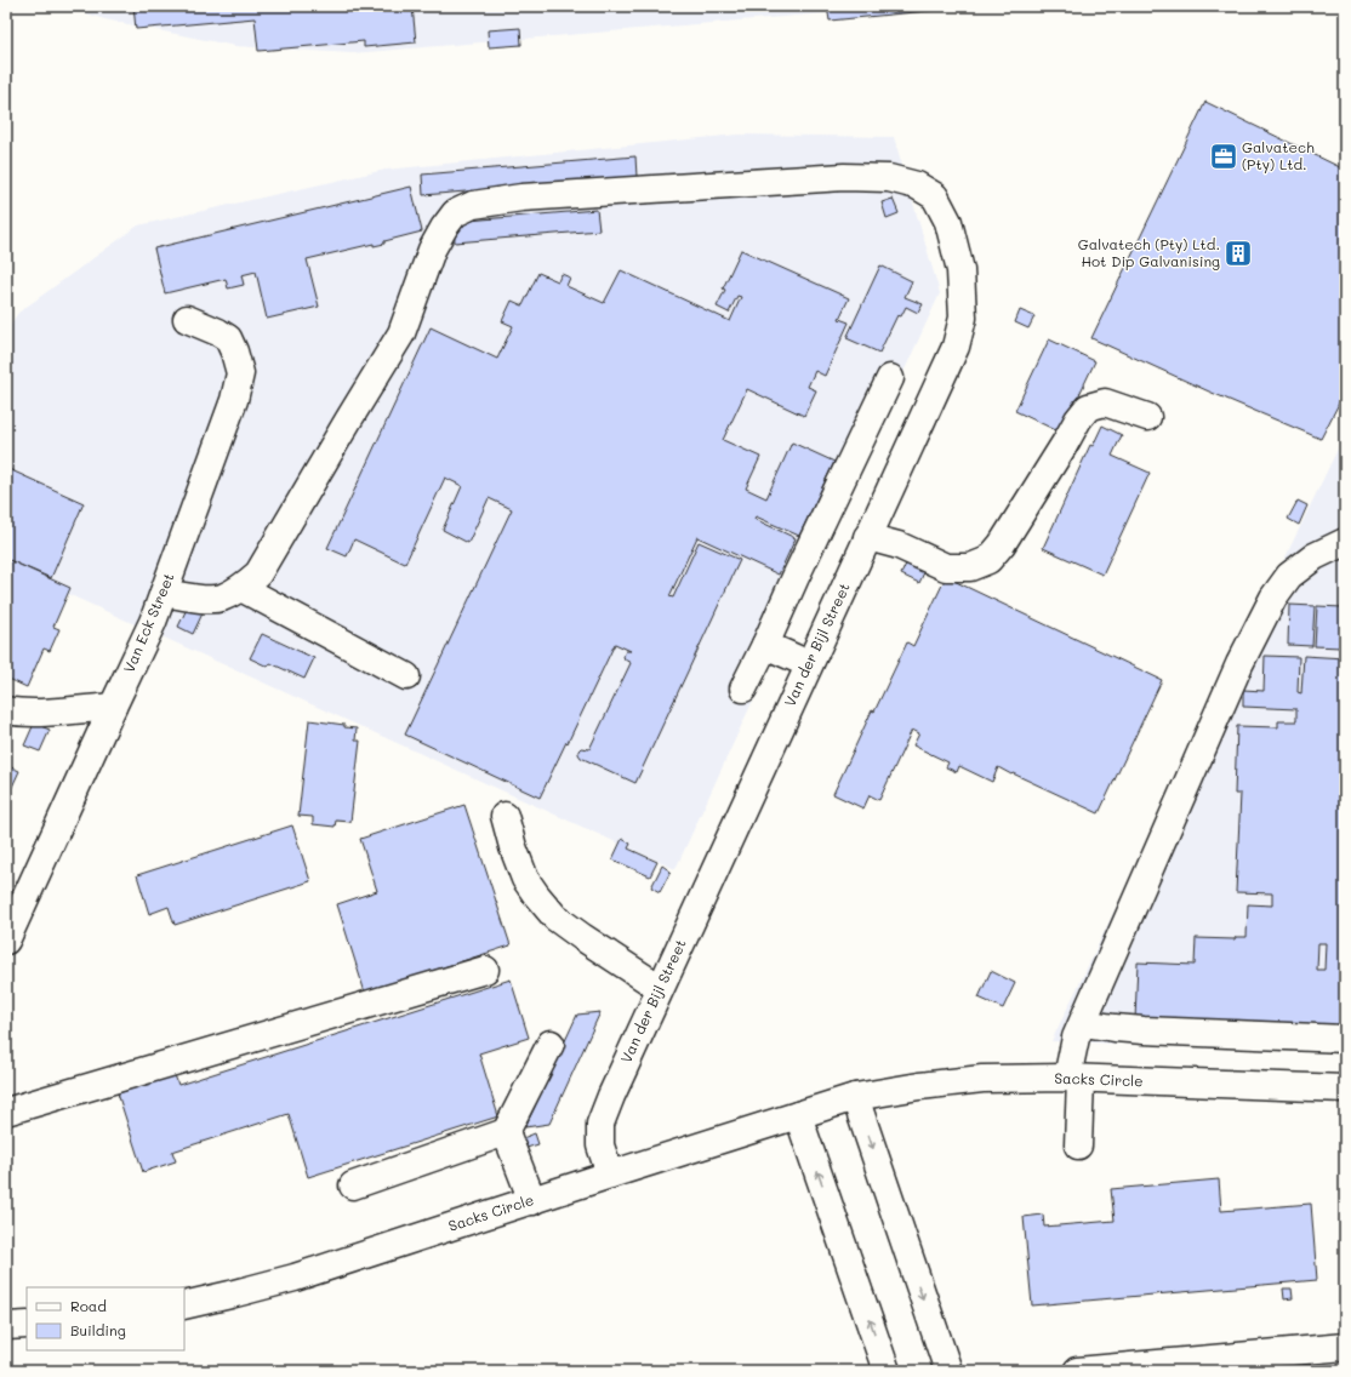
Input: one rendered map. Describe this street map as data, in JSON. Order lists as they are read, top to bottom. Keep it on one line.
{"streets":{"street":["Van Eck Street","Van der Bijl Street","Sacks Circle"]},"crossings":[["Van Eck Street","Van der Bijl Street"],["Van der Bijl Street","Sacks Circle"]],"places":{"office":["Galvatech (Pty) Ltd."],"building":["Galvatech (Pty) Ltd. Hot Dip Galvanising"]},"legend":["Road","Building"]}
